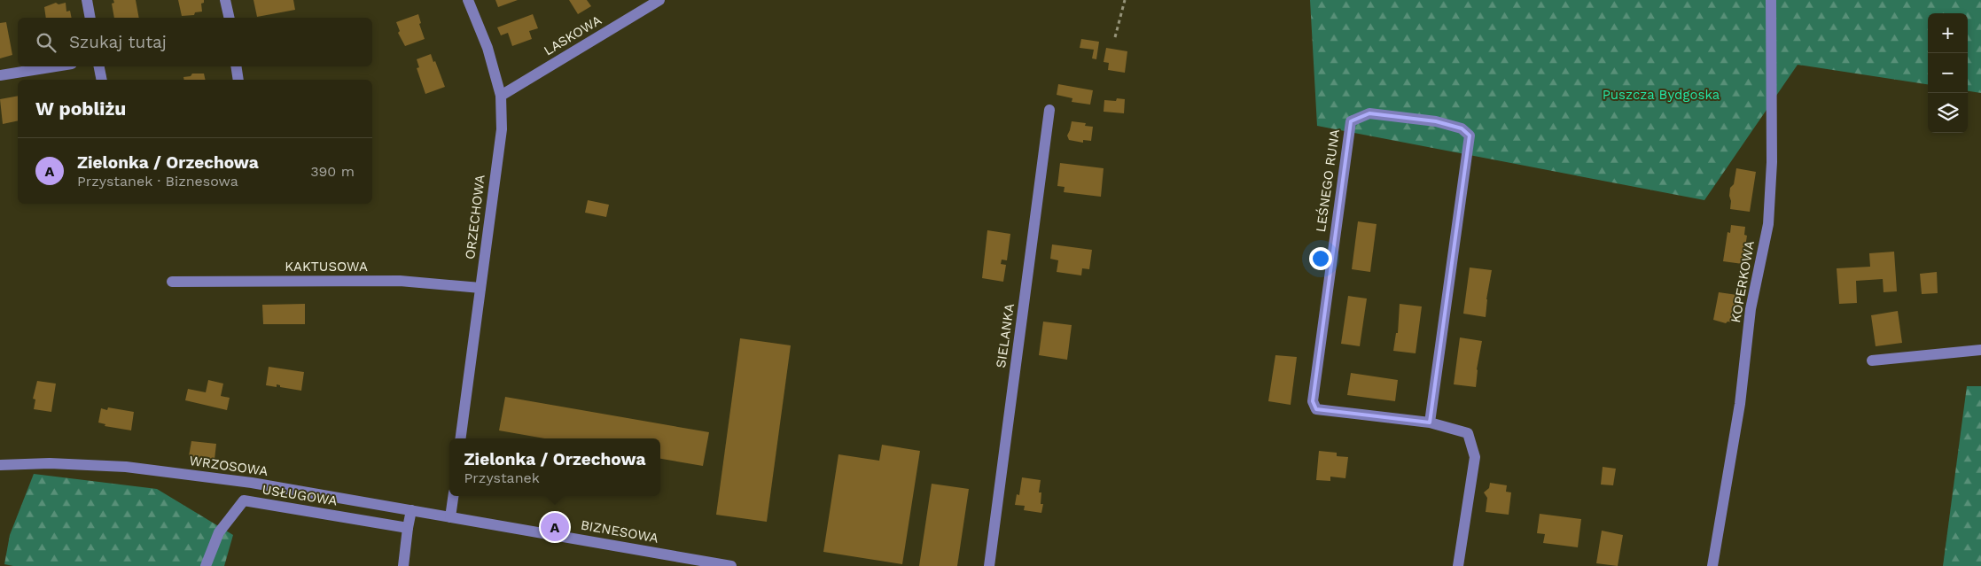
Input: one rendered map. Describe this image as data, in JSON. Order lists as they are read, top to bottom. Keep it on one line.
{"streets":{"street":["LASKOWA","LEŚNEGO RUNA","ORZECHOWA","KAKTUSOWA","KOPERKOWA","SIELANKA","WRZOSOWA","USŁUGOWA","BIZNESOWA"]},"crossings":[["LASKOWA","ORZECHOWA"],["ORZECHOWA","KAKTUSOWA"],["WRZOSOWA","BIZNESOWA"]],"parks":["Puszcza Bydgoska"],"page":{"map_buttons":["+","−"],"search":"Szukaj tutaj","heading":"W pobliżu","list":[{"mark":"A","name":"Zielonka / Orzechowa","note":"Przystanek · Biznesowa","value":"390 m"}],"popup":["Zielonka / Orzechowa","Przystanek"],"pins":"A"}}
